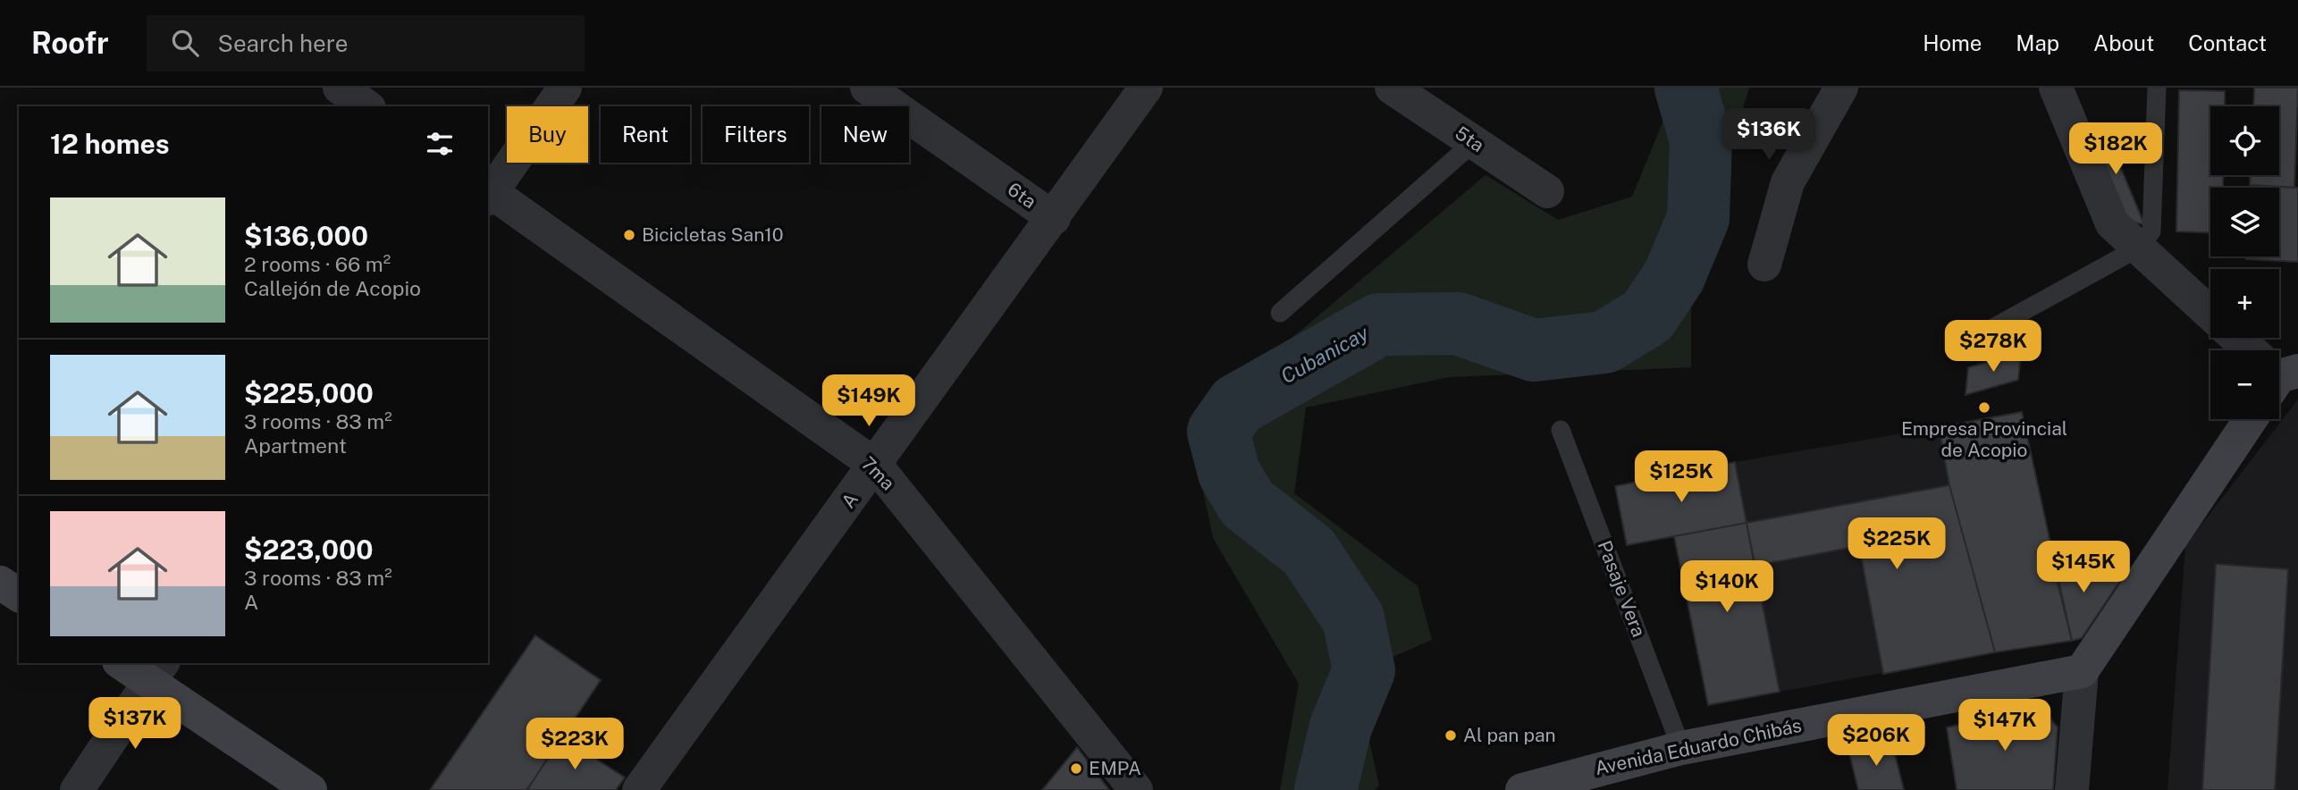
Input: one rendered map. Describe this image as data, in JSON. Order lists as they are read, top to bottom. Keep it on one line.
{"streets":{"main road":["Avenida Eduardo Chibás"],"street":["5ta","6ta","7ma","A"],"lane":["Pasaje Vera"]},"crossings":[["6ta","A"],["7ma","A"],["Pasaje Vera","Avenida Eduardo Chibás"]],"water":["Cubanicay"],"places":["Bicicletas San10","Empresa Provincial de Acopio","Al pan pan","EMPA"],"page":{"header":"Roofr","search":"Search here","nav":["Home","Map","About","Contact"],"map_buttons":["+","−"],"chip":["Buy","Rent","Filters","New"],"heading":"12 homes","price":["$136K","$182K","$278K","$149K","$125K","$225K","$145K","$140K","$137K","$147K","$206K","$223K"],"list":[{"name":"$136,000","note":"2 rooms · 66 m² · Callejón de Acopio"},{"name":"$225,000","note":"3 rooms · 83 m² · Apartment"},{"name":"$223,000","note":"3 rooms · 83 m² · A"}]}}
